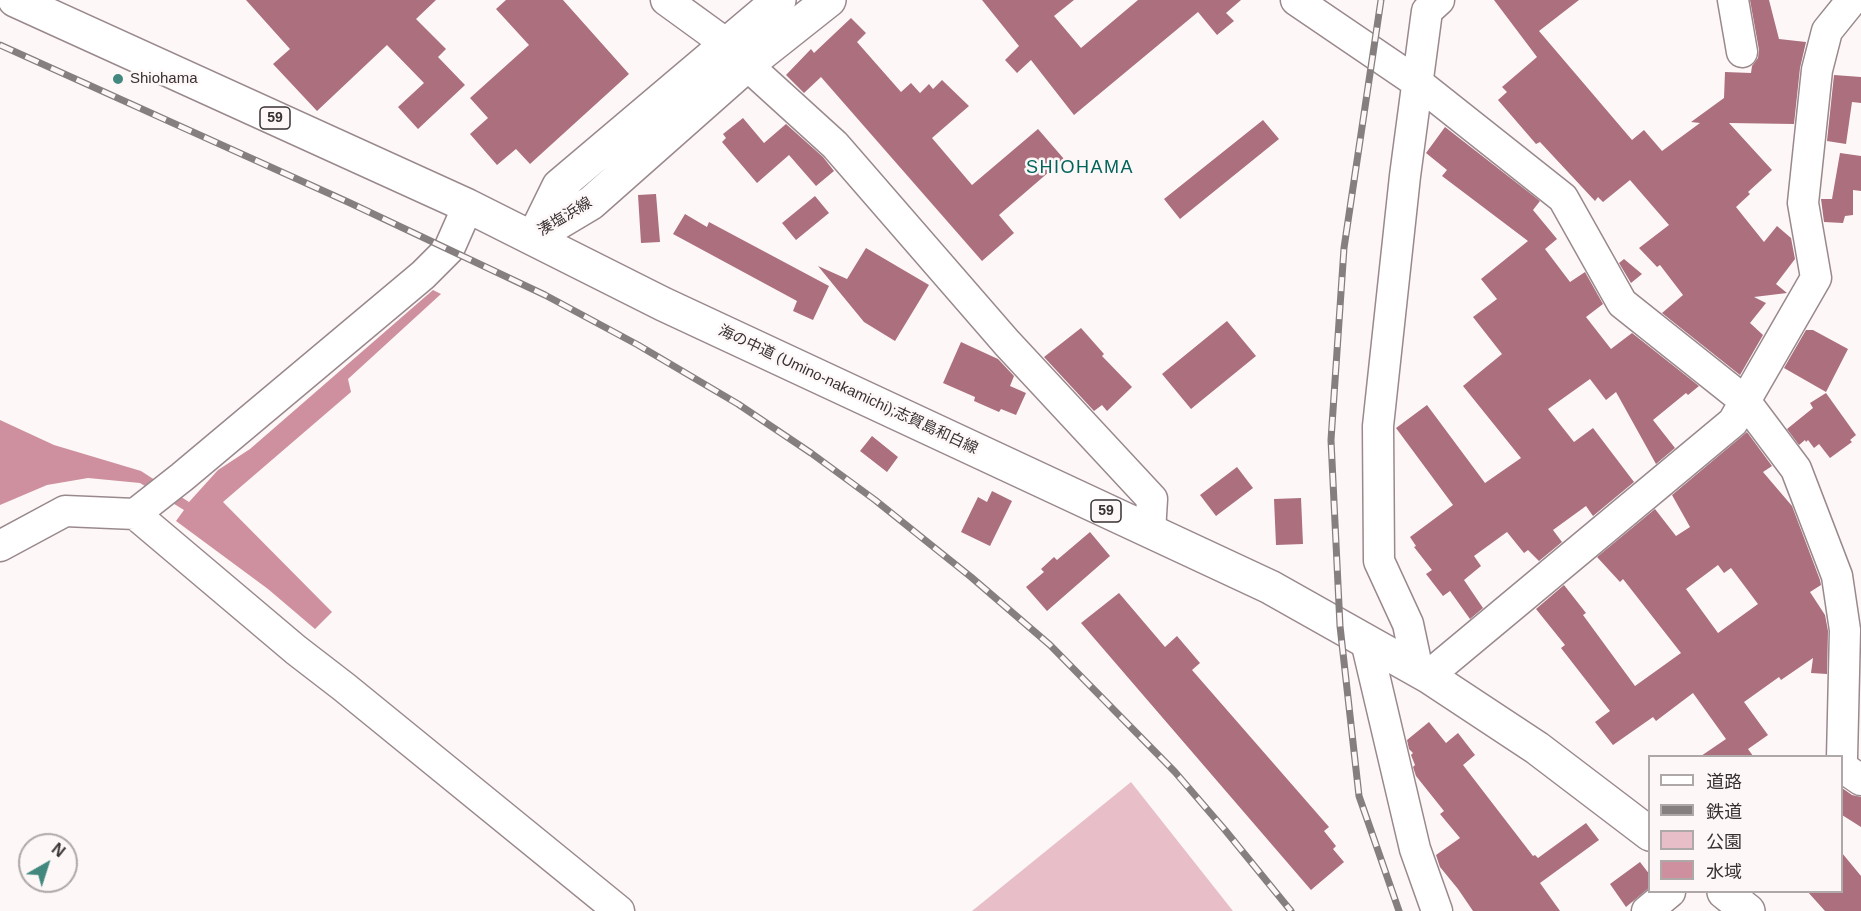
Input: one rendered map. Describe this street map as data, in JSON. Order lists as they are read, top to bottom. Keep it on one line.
{"streets":{"main road":["59","湊塩浜線","海の中道 (Umino-nakamichi);志賀島和白線"]},"crossings":[["湊塩浜線","海の中道 (Umino-nakamichi);志賀島和白線"]],"districts":["SHIOHAMA"],"places":["Shiohama"],"legend":["道路","鉄道","公園","水域"],"north":"top right"}
